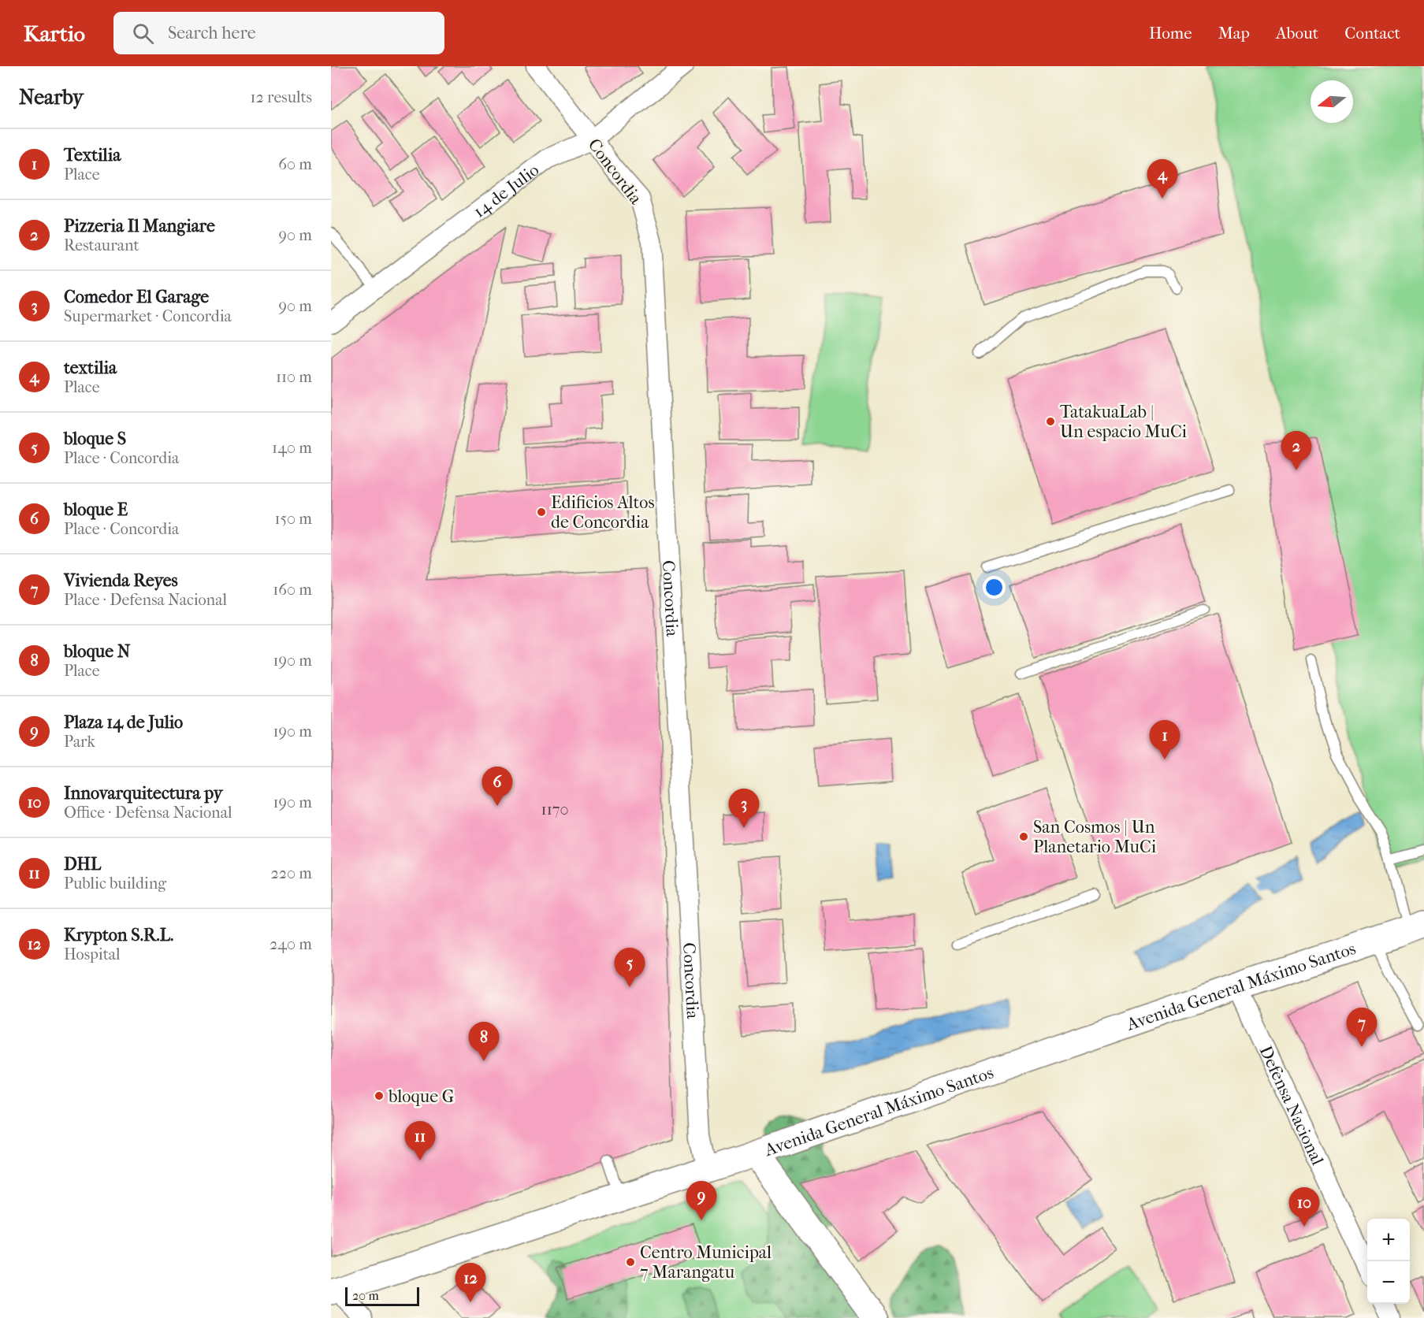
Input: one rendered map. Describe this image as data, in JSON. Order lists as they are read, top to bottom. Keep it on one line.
{"streets":{"main road":["Avenida General Máximo Santos"],"street":["Concordia","14 de Julio","Defensa Nacional"]},"crossings":[["Concordia","14 de Julio"],["Concordia","Avenida General Máximo Santos"],["Avenida General Máximo Santos","Defensa Nacional"]],"places":["TatakuaLab | Un espacio MuCi","Edificios Altos de Concordia","San Cosmos | Un Planetario MuCi","bloque G","Centro Municipal 7 Marangatu"],"house_numbers":["1170"],"scale_bar":"20 m","north":"left","page":{"header":"Kartio","search":"Search here","nav":["Home","Map","About","Contact"],"heading":["Nearby","12 results"],"list":[{"mark":"1","name":"Textilia","note":"Place","value":"60 m"},{"mark":"2","name":"Pizzeria Il Mangiare","note":"Restaurant","value":"90 m"},{"mark":"3","name":"Comedor El Garage","note":"Supermarket · Concordia","value":"90 m"},{"mark":"4","name":"textilia","note":"Place","value":"110 m"},{"mark":"5","name":"bloque S","note":"Place · Concordia","value":"140 m"},{"mark":"6","name":"bloque E","note":"Place · Concordia","value":"150 m"},{"mark":"7","name":"Vivienda Reyes","note":"Place · Defensa Nacional","value":"160 m"},{"mark":"8","name":"bloque N","note":"Place","value":"190 m"},{"mark":"9","name":"Plaza 14 de Julio","note":"Park","value":"190 m"},{"mark":"10","name":"Innovarquitectura py","note":"Office · Defensa Nacional","value":"190 m"},{"mark":"11","name":"DHL","note":"Public building","value":"220 m"},{"mark":"12","name":"Krypton S.R.L.","note":"Hospital","value":"240 m"}],"pins":["4","2","1","6","3","5","7","8","11","9","10","12"],"map_buttons":["+","−"],"scale":"20 m"}}
